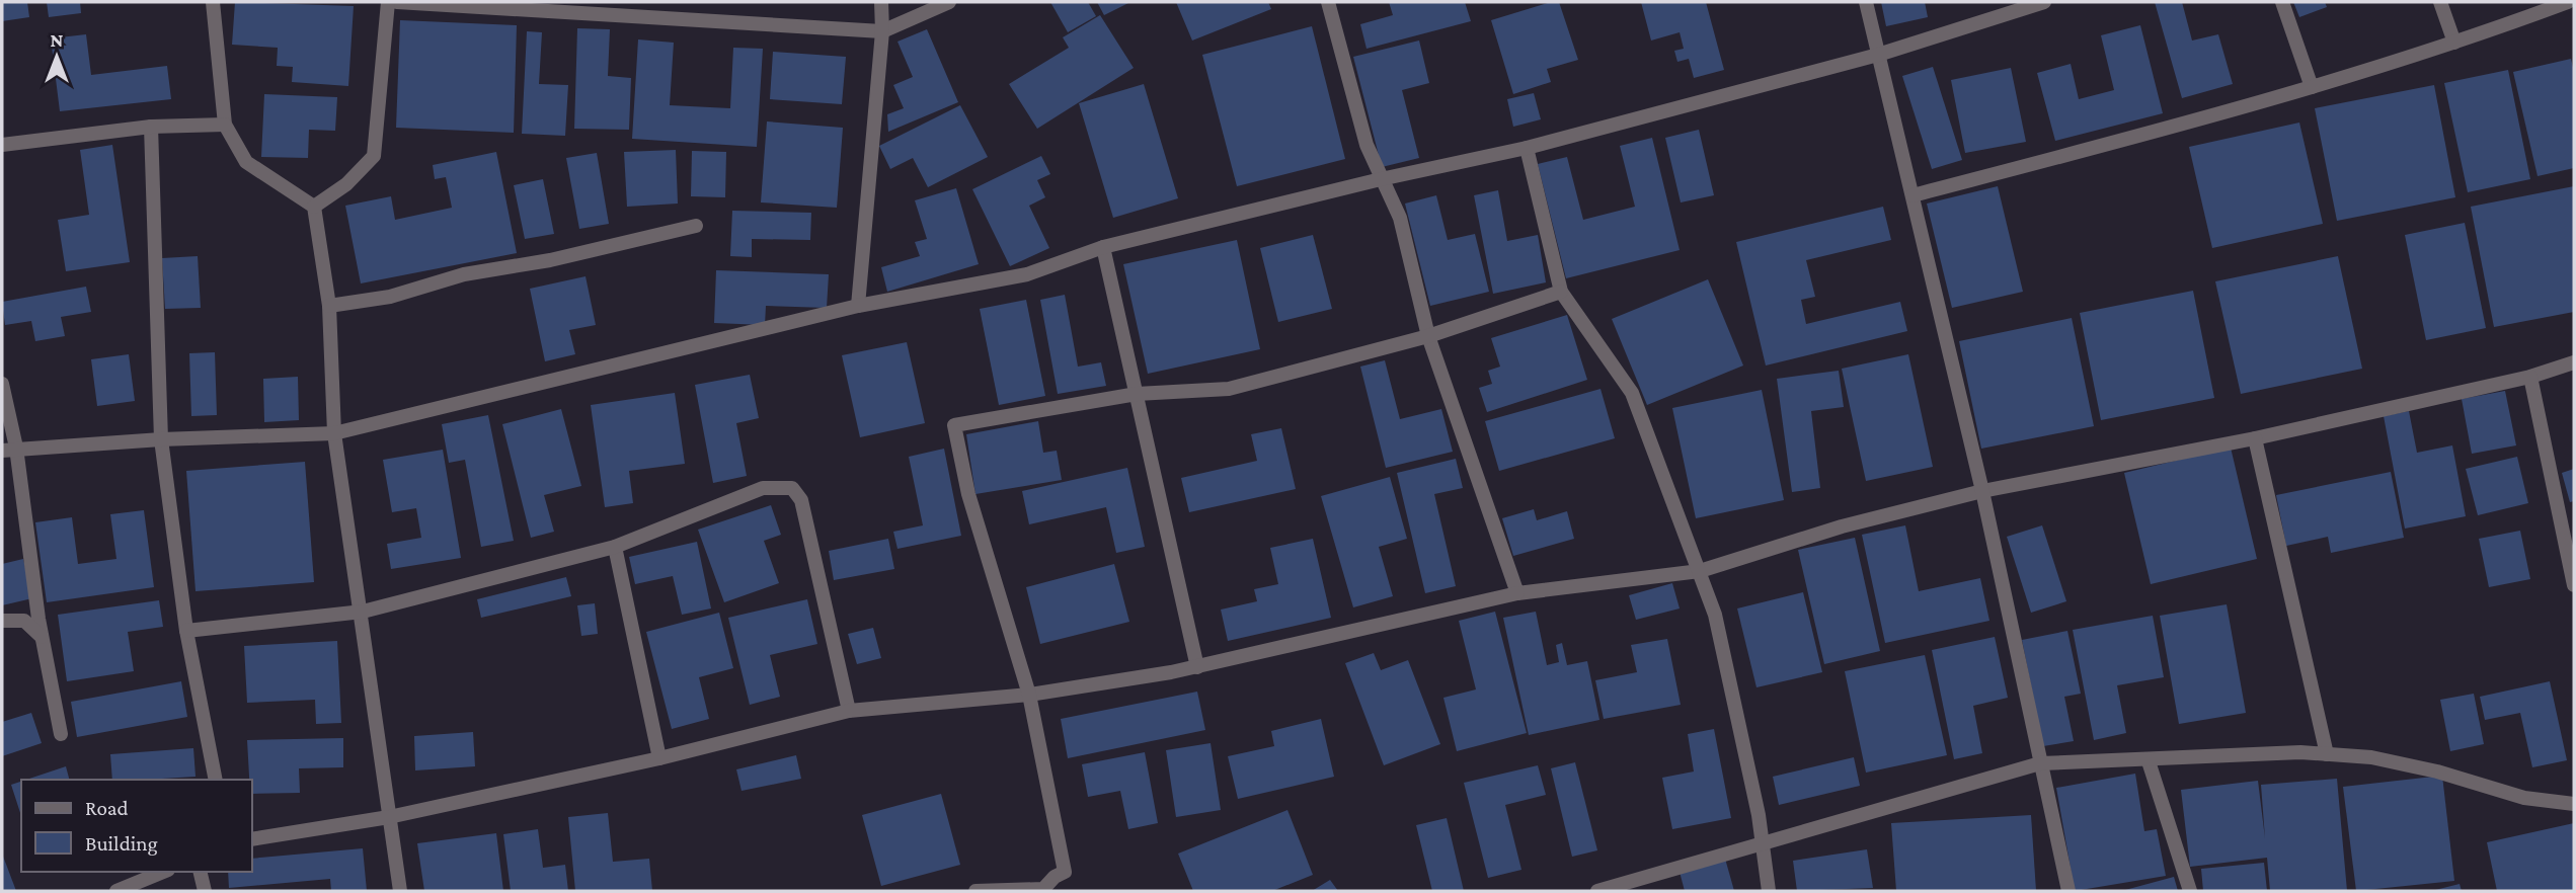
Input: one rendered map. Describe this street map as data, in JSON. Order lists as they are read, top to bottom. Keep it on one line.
{"legend":["Road","Building"],"north":"top"}
